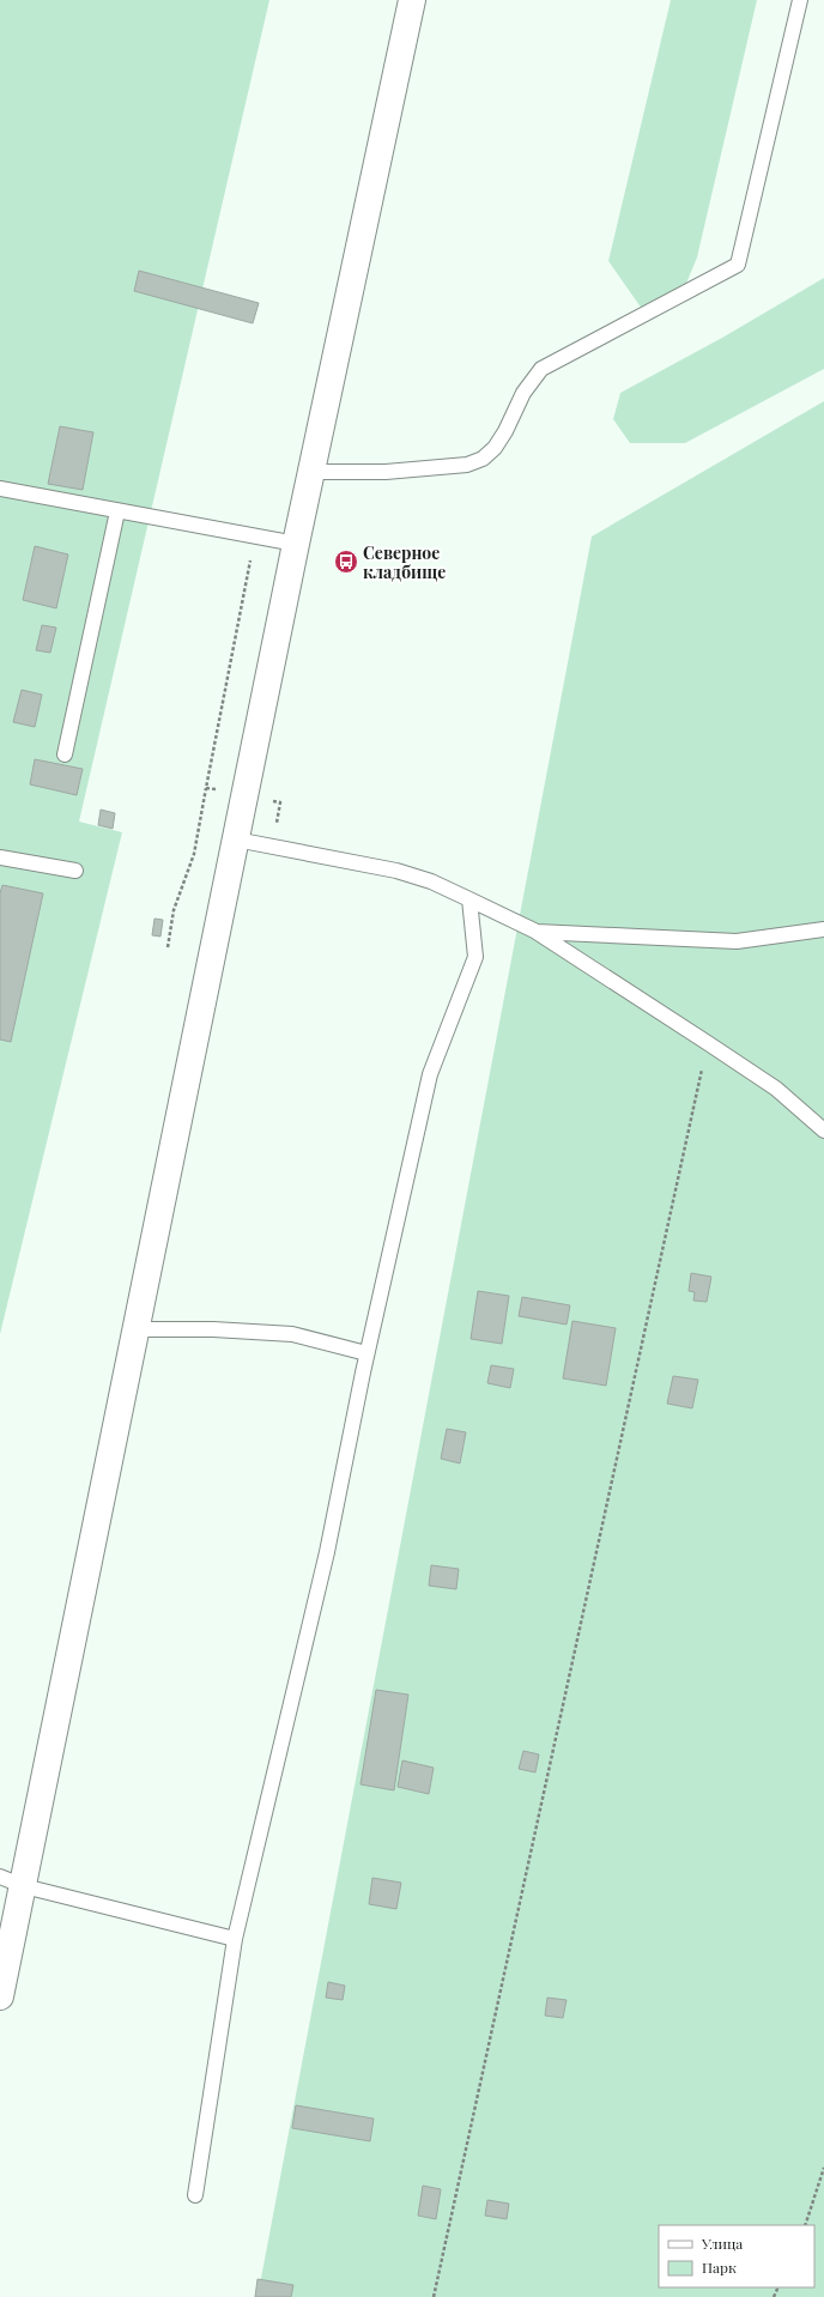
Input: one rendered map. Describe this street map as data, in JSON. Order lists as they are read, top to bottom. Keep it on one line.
{"places":{"bus stop":["Северное кладбище"]},"legend":["Улица","Парк"]}
